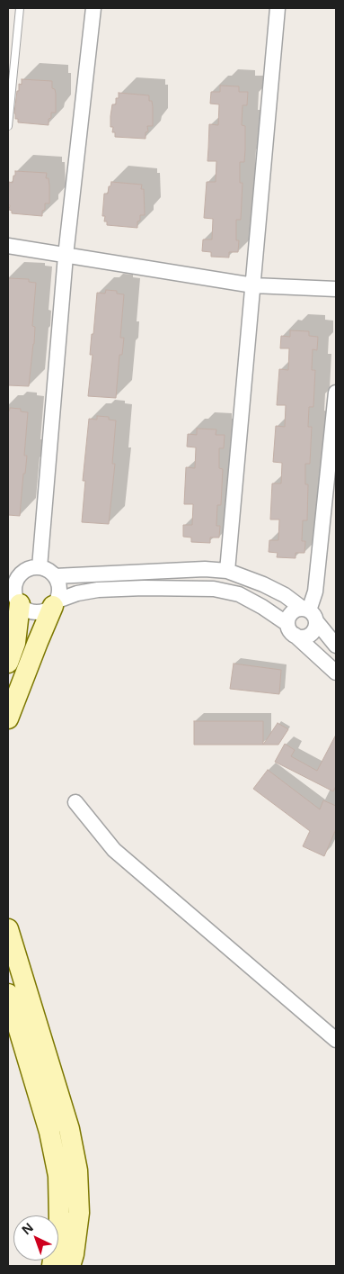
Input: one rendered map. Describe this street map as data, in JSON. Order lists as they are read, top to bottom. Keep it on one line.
{"north":"top left"}
